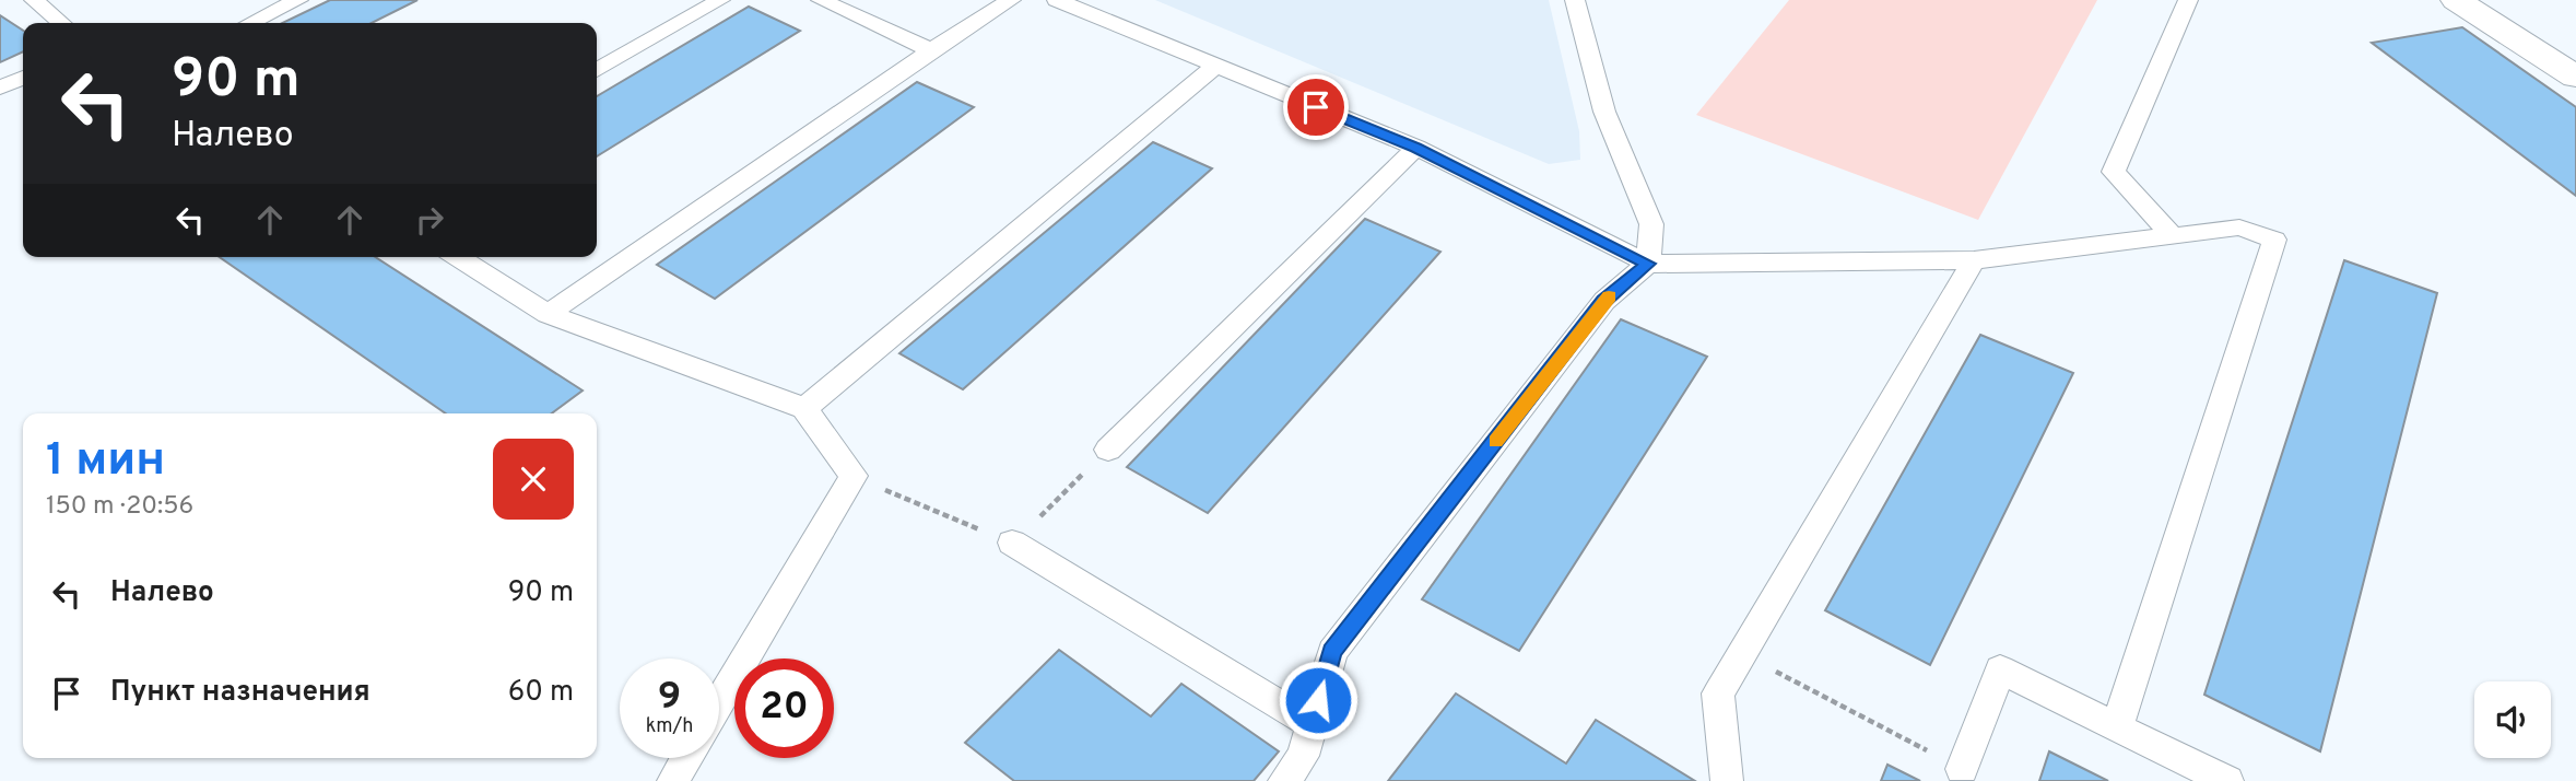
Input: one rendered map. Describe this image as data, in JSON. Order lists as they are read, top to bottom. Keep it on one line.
{"page":{"turn":["90 m","Налево"],"heading":["1 мин","150 m · 20:56"],"list":[{"name":"Налево","value":"90 m"},{"name":"Пункт назначения","value":"60 m"}],"speed":"9 km/h","limit":"20"}}
